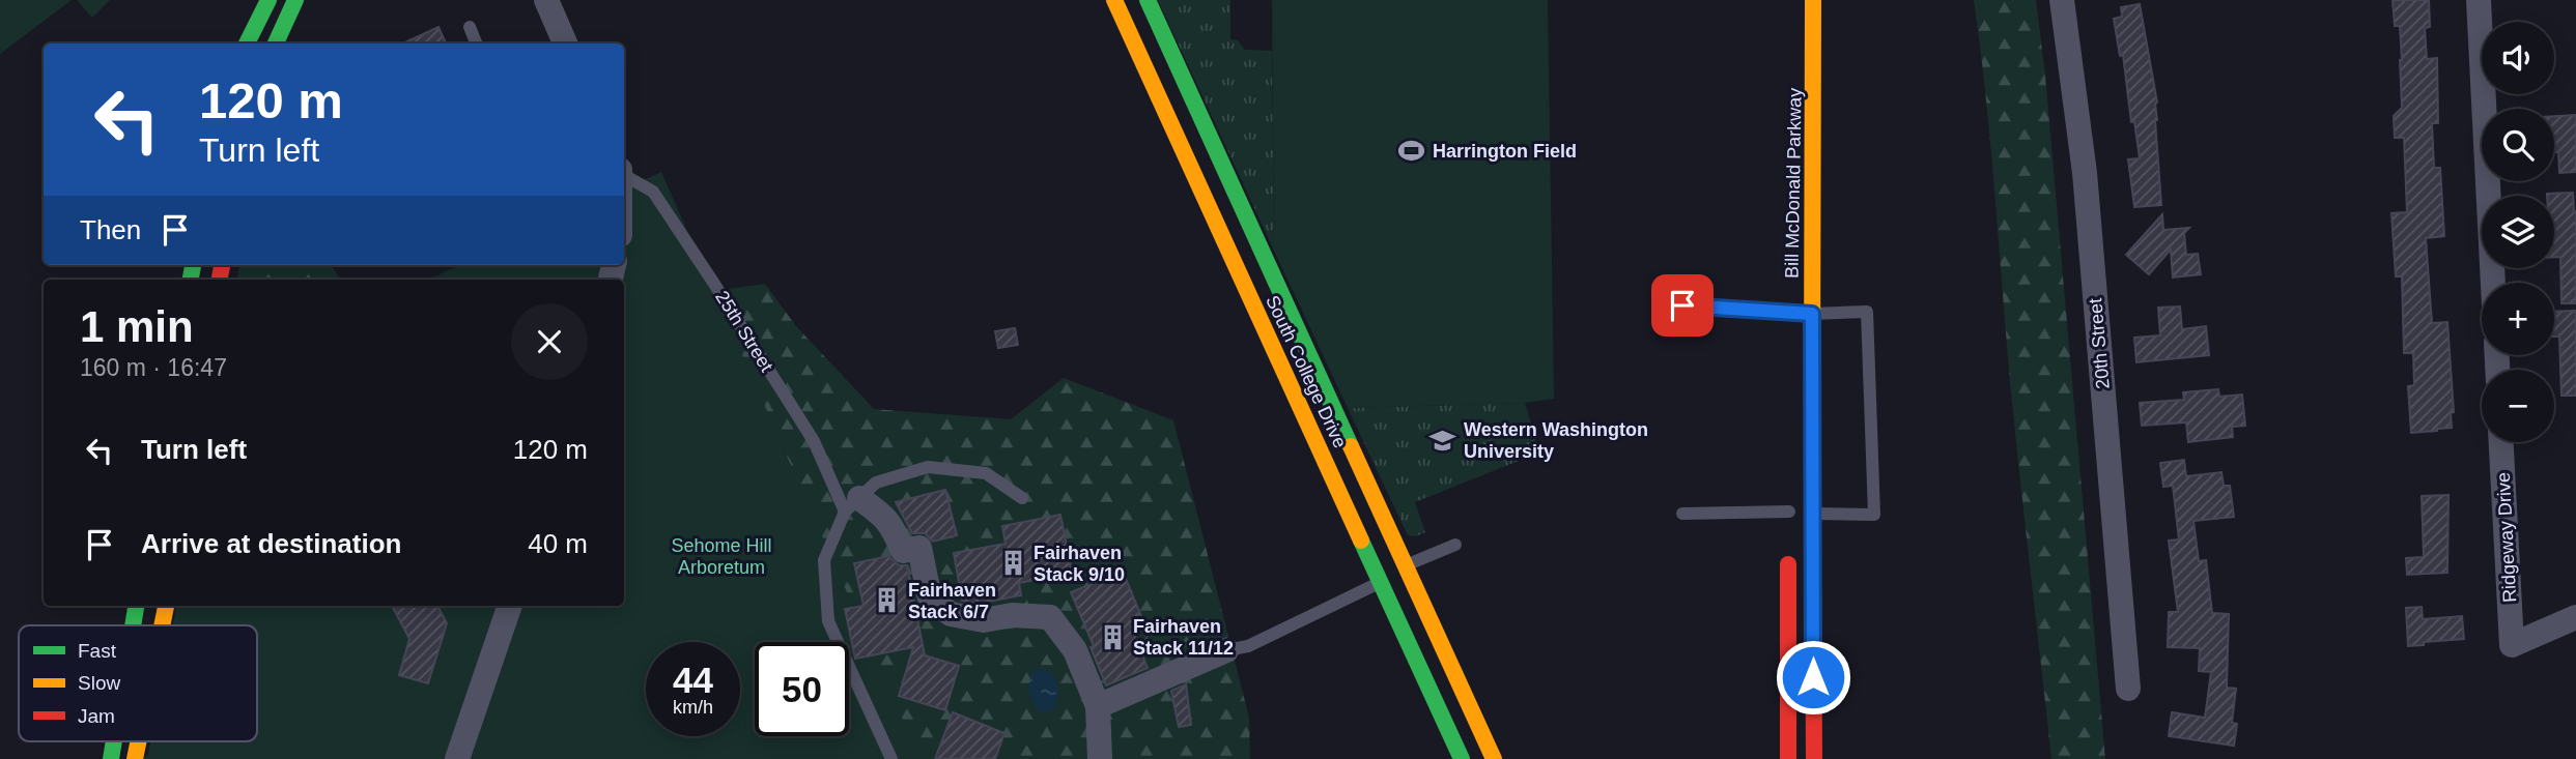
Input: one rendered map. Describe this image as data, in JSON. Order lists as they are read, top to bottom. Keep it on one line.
{"streets":{"street":["Bill McDonald Parkway","20th Street","South College Drive","Ridgeway Drive"],"lane":["25th Street"]},"parks":["Sehome Hill Arboretum"],"places":{"sports":["Harrington Field"],"school or university":["Western Washington University"],"building":["Fairhaven Stack 9/10","Fairhaven Stack 6/7","Fairhaven Stack 11/12"]},"legend":["Fast","Slow","Jam"],"page":{"map_buttons":["+","−"],"turn":["120 m","Turn left"],"then":"Then","heading":["1 min","160 m · 16:47"],"list":[{"name":"Turn left","value":"120 m"},{"name":"Arrive at destination","value":"40 m"}],"speed":"44 km/h","limit":"50"}}
